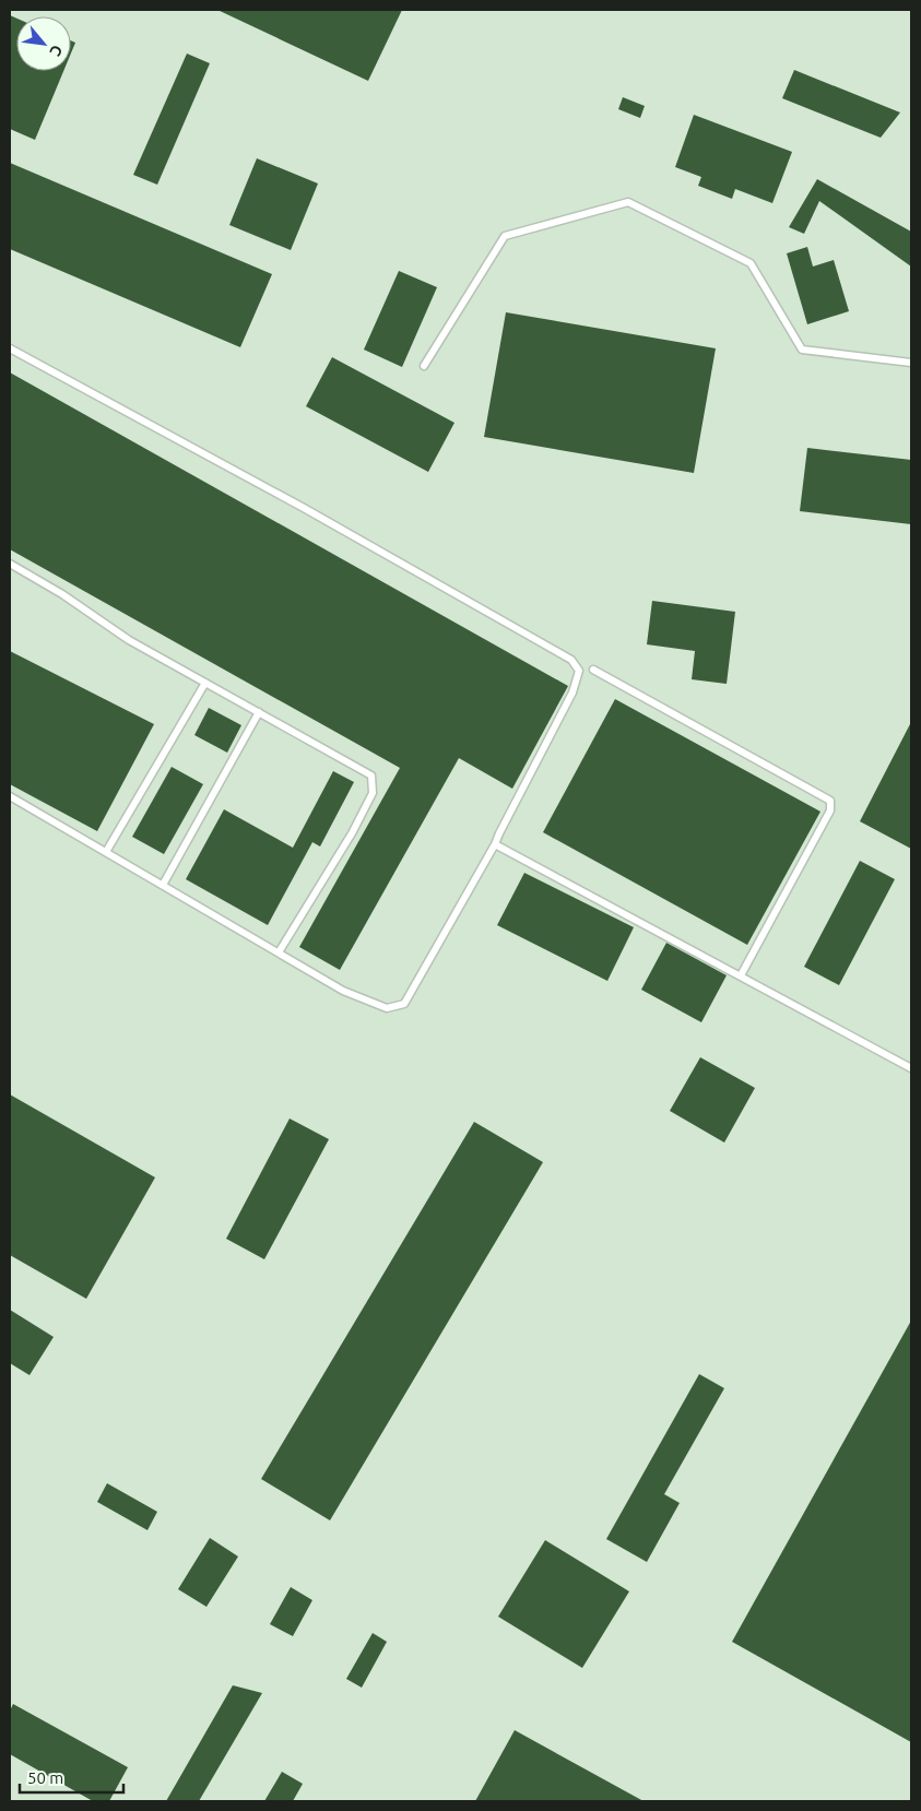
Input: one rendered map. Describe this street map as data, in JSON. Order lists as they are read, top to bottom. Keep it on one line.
{"scale_bar":"50 m","north":"bottom right"}
